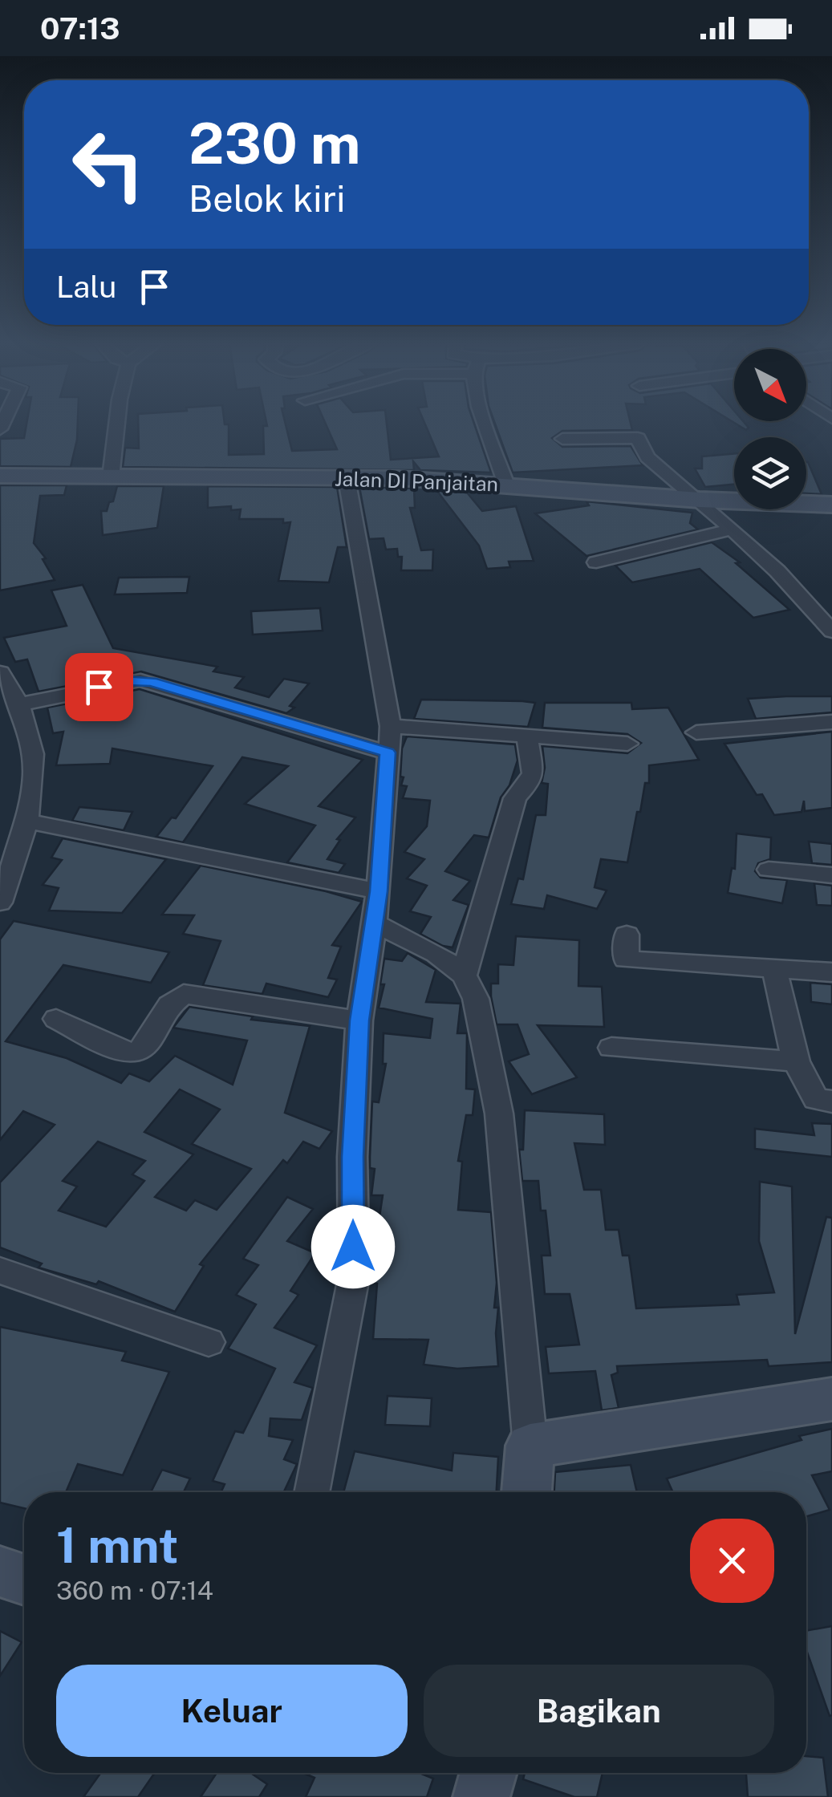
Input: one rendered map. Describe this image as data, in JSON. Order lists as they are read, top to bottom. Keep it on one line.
{"streets":{"street":["Jalan DI Panjaitan"]},"north":"bottom right","page":{"status":"07:13","turn":["230 m","Belok kiri"],"then":"Lalu","heading":["1 mnt","360 m · 07:14"],"buttons":["Keluar","Bagikan"]}}
